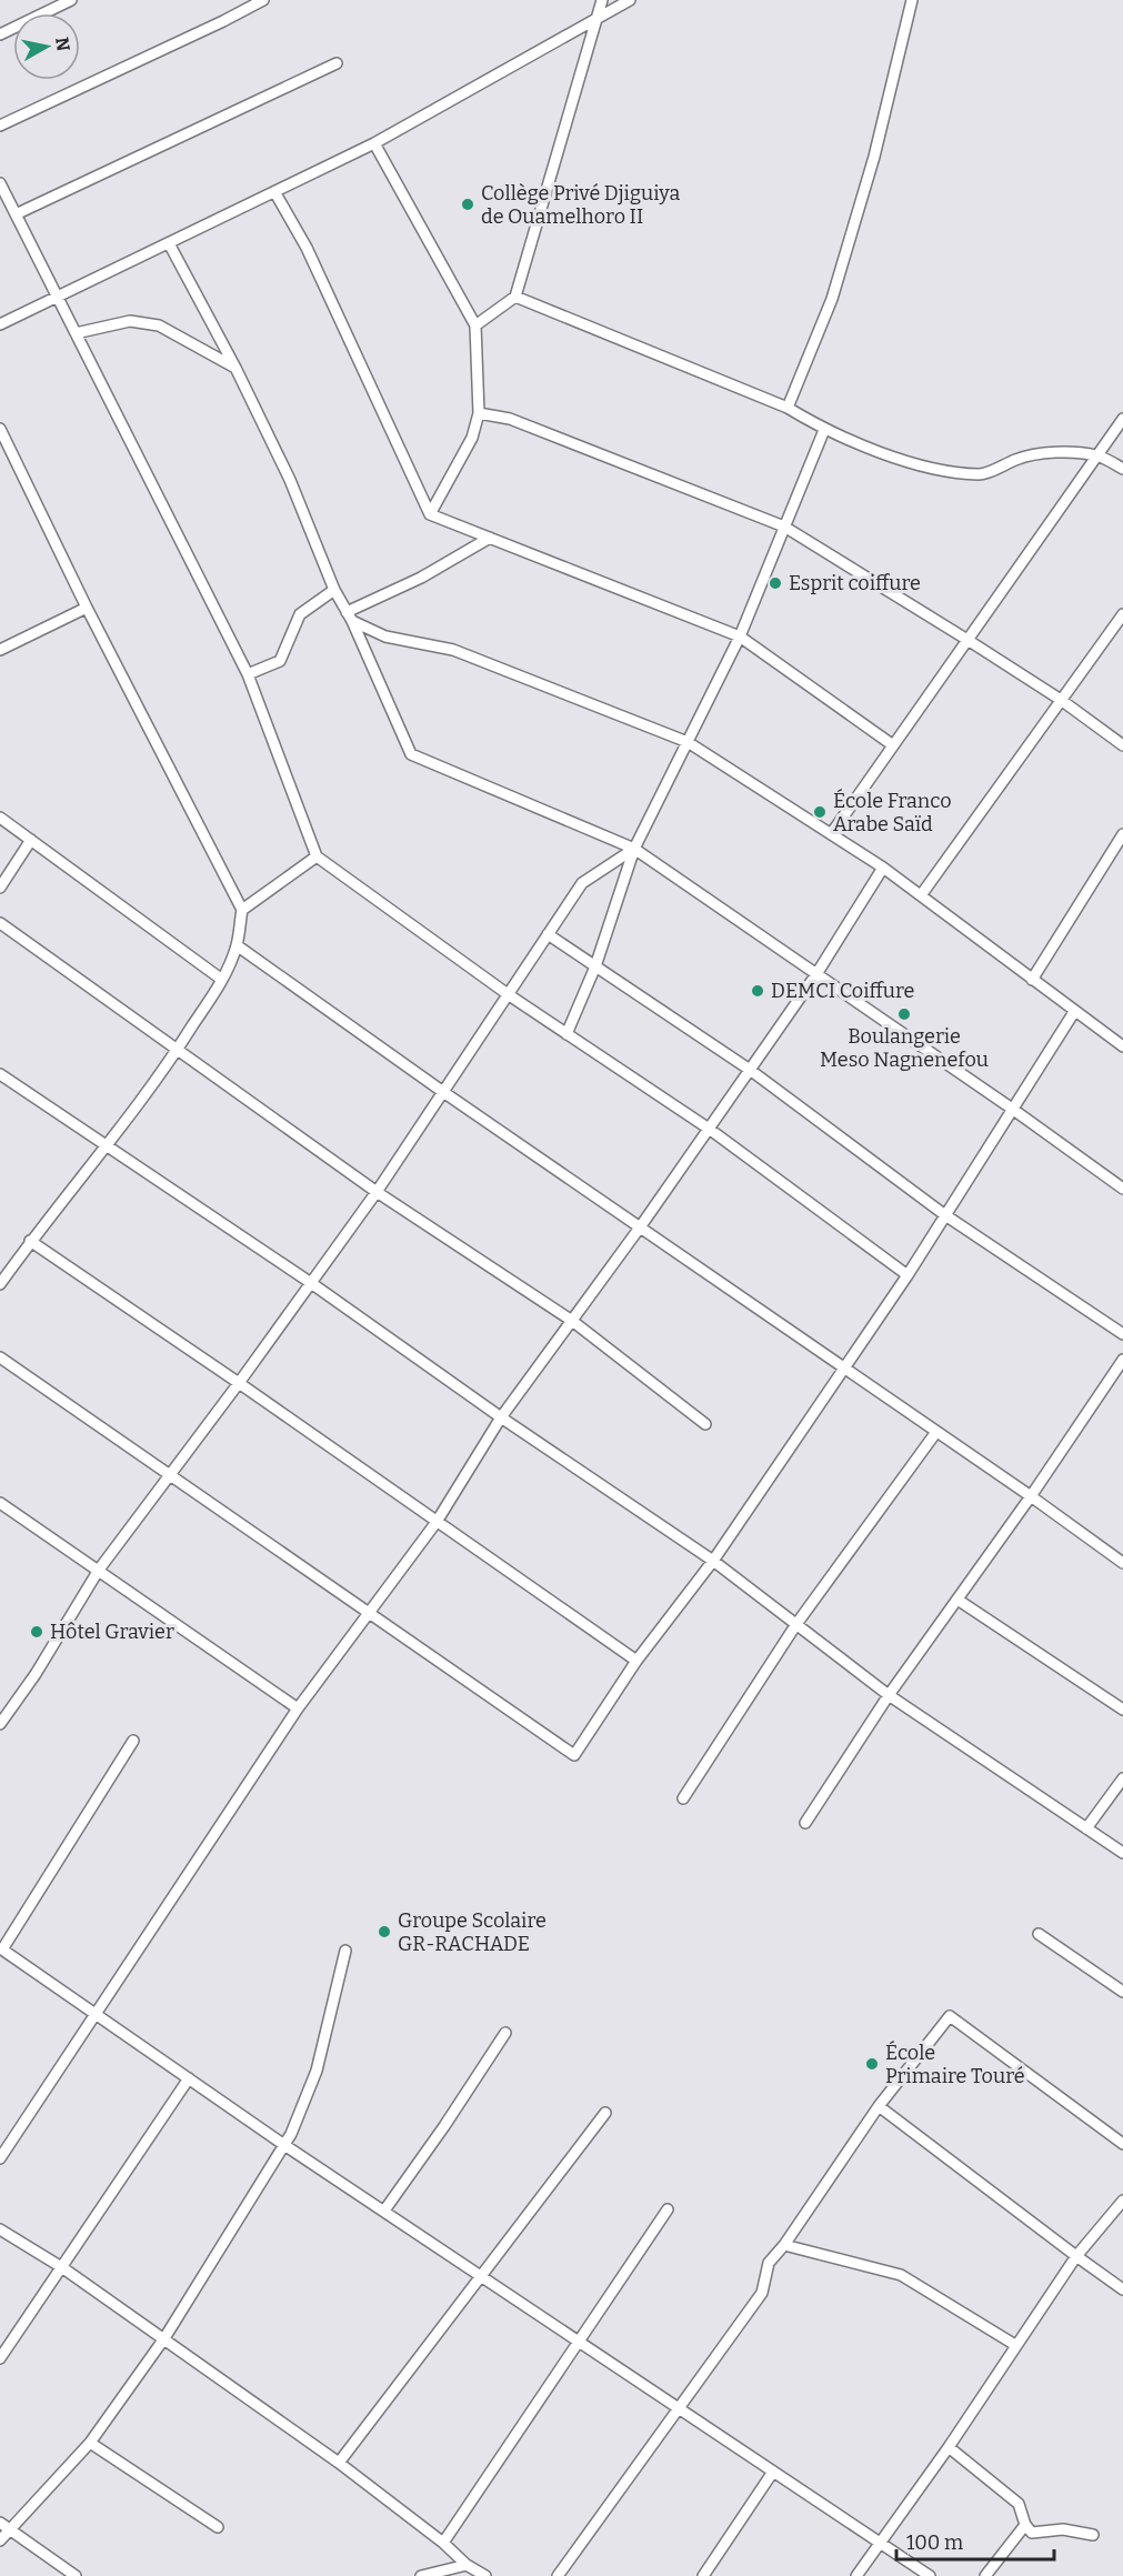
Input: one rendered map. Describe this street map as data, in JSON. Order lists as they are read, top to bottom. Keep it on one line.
{"places":["Collège Privé Djiguiya de Ouamelhoro II","Esprit coiffure","École Franco Arabe Saïd","DEMCI Coiffure","Boulangerie Meso Nagnenefou","Hôtel Gravier","Groupe Scolaire GR-RACHADE","École Primaire Touré"],"scale_bar":"100 m","north":"right"}
